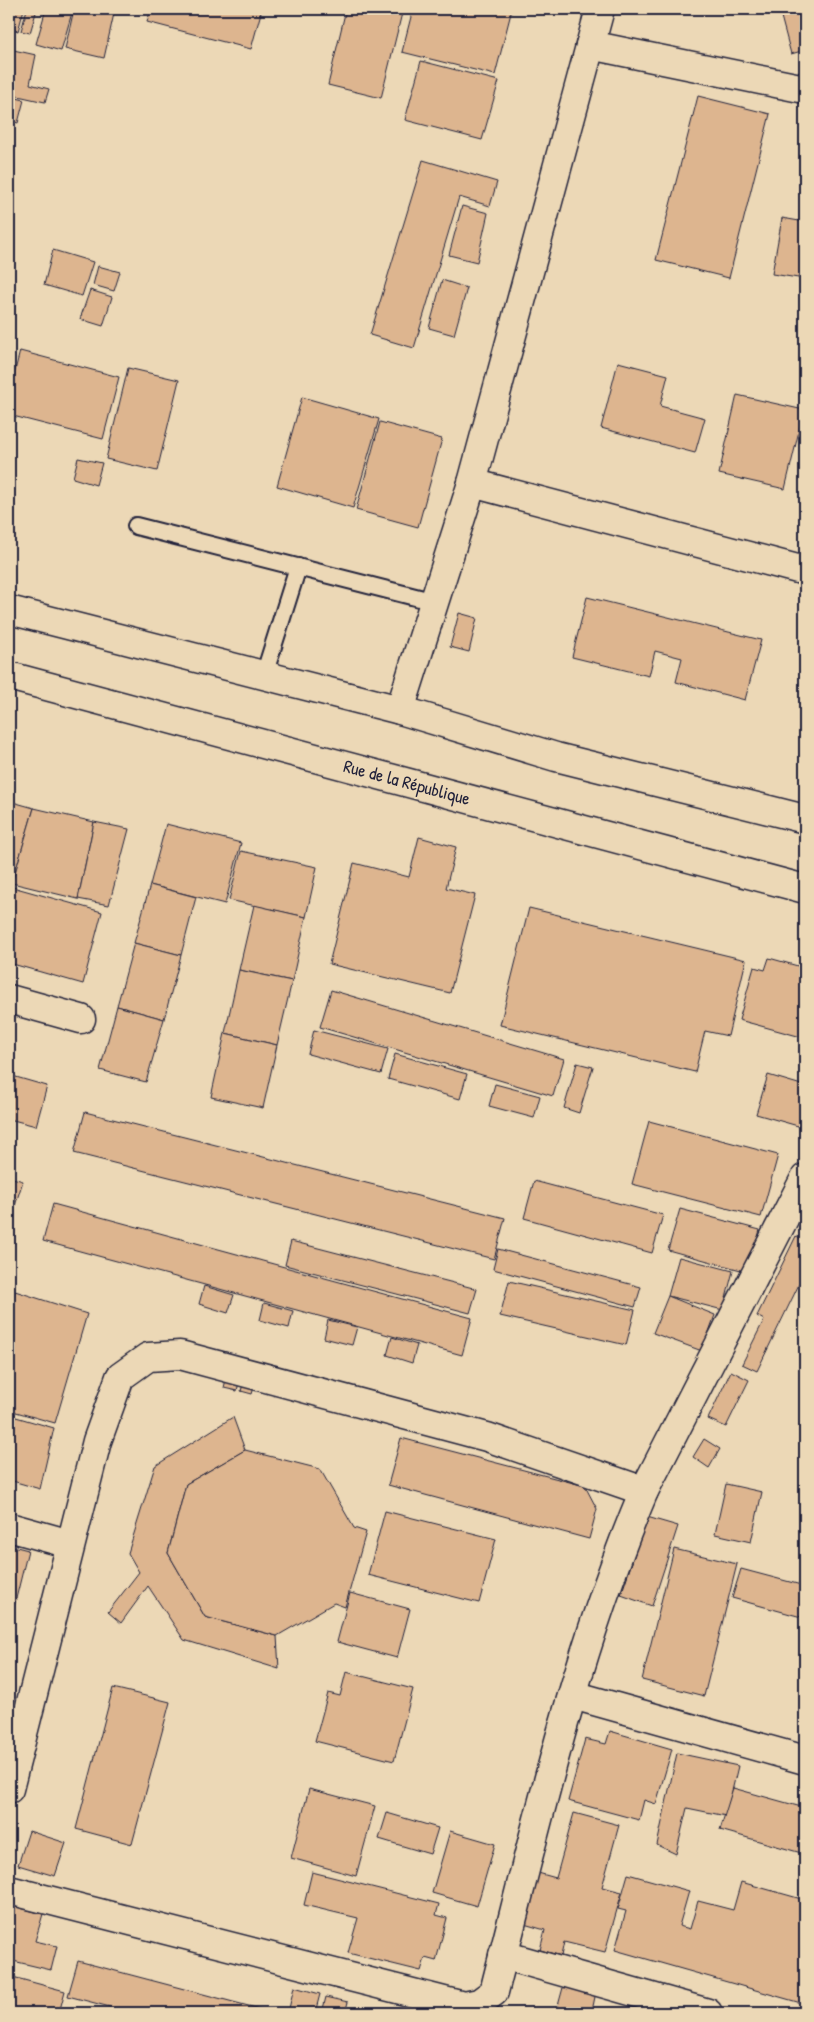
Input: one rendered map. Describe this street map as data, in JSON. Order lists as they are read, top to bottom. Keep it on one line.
{"streets":{"street":["Rue de la République"]}}
